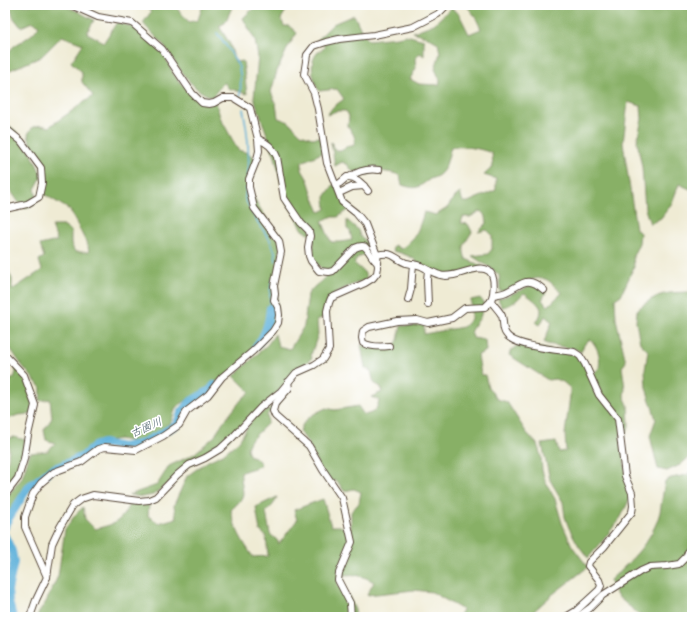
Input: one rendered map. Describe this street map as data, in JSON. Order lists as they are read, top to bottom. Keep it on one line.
{"water":["古園川"]}
